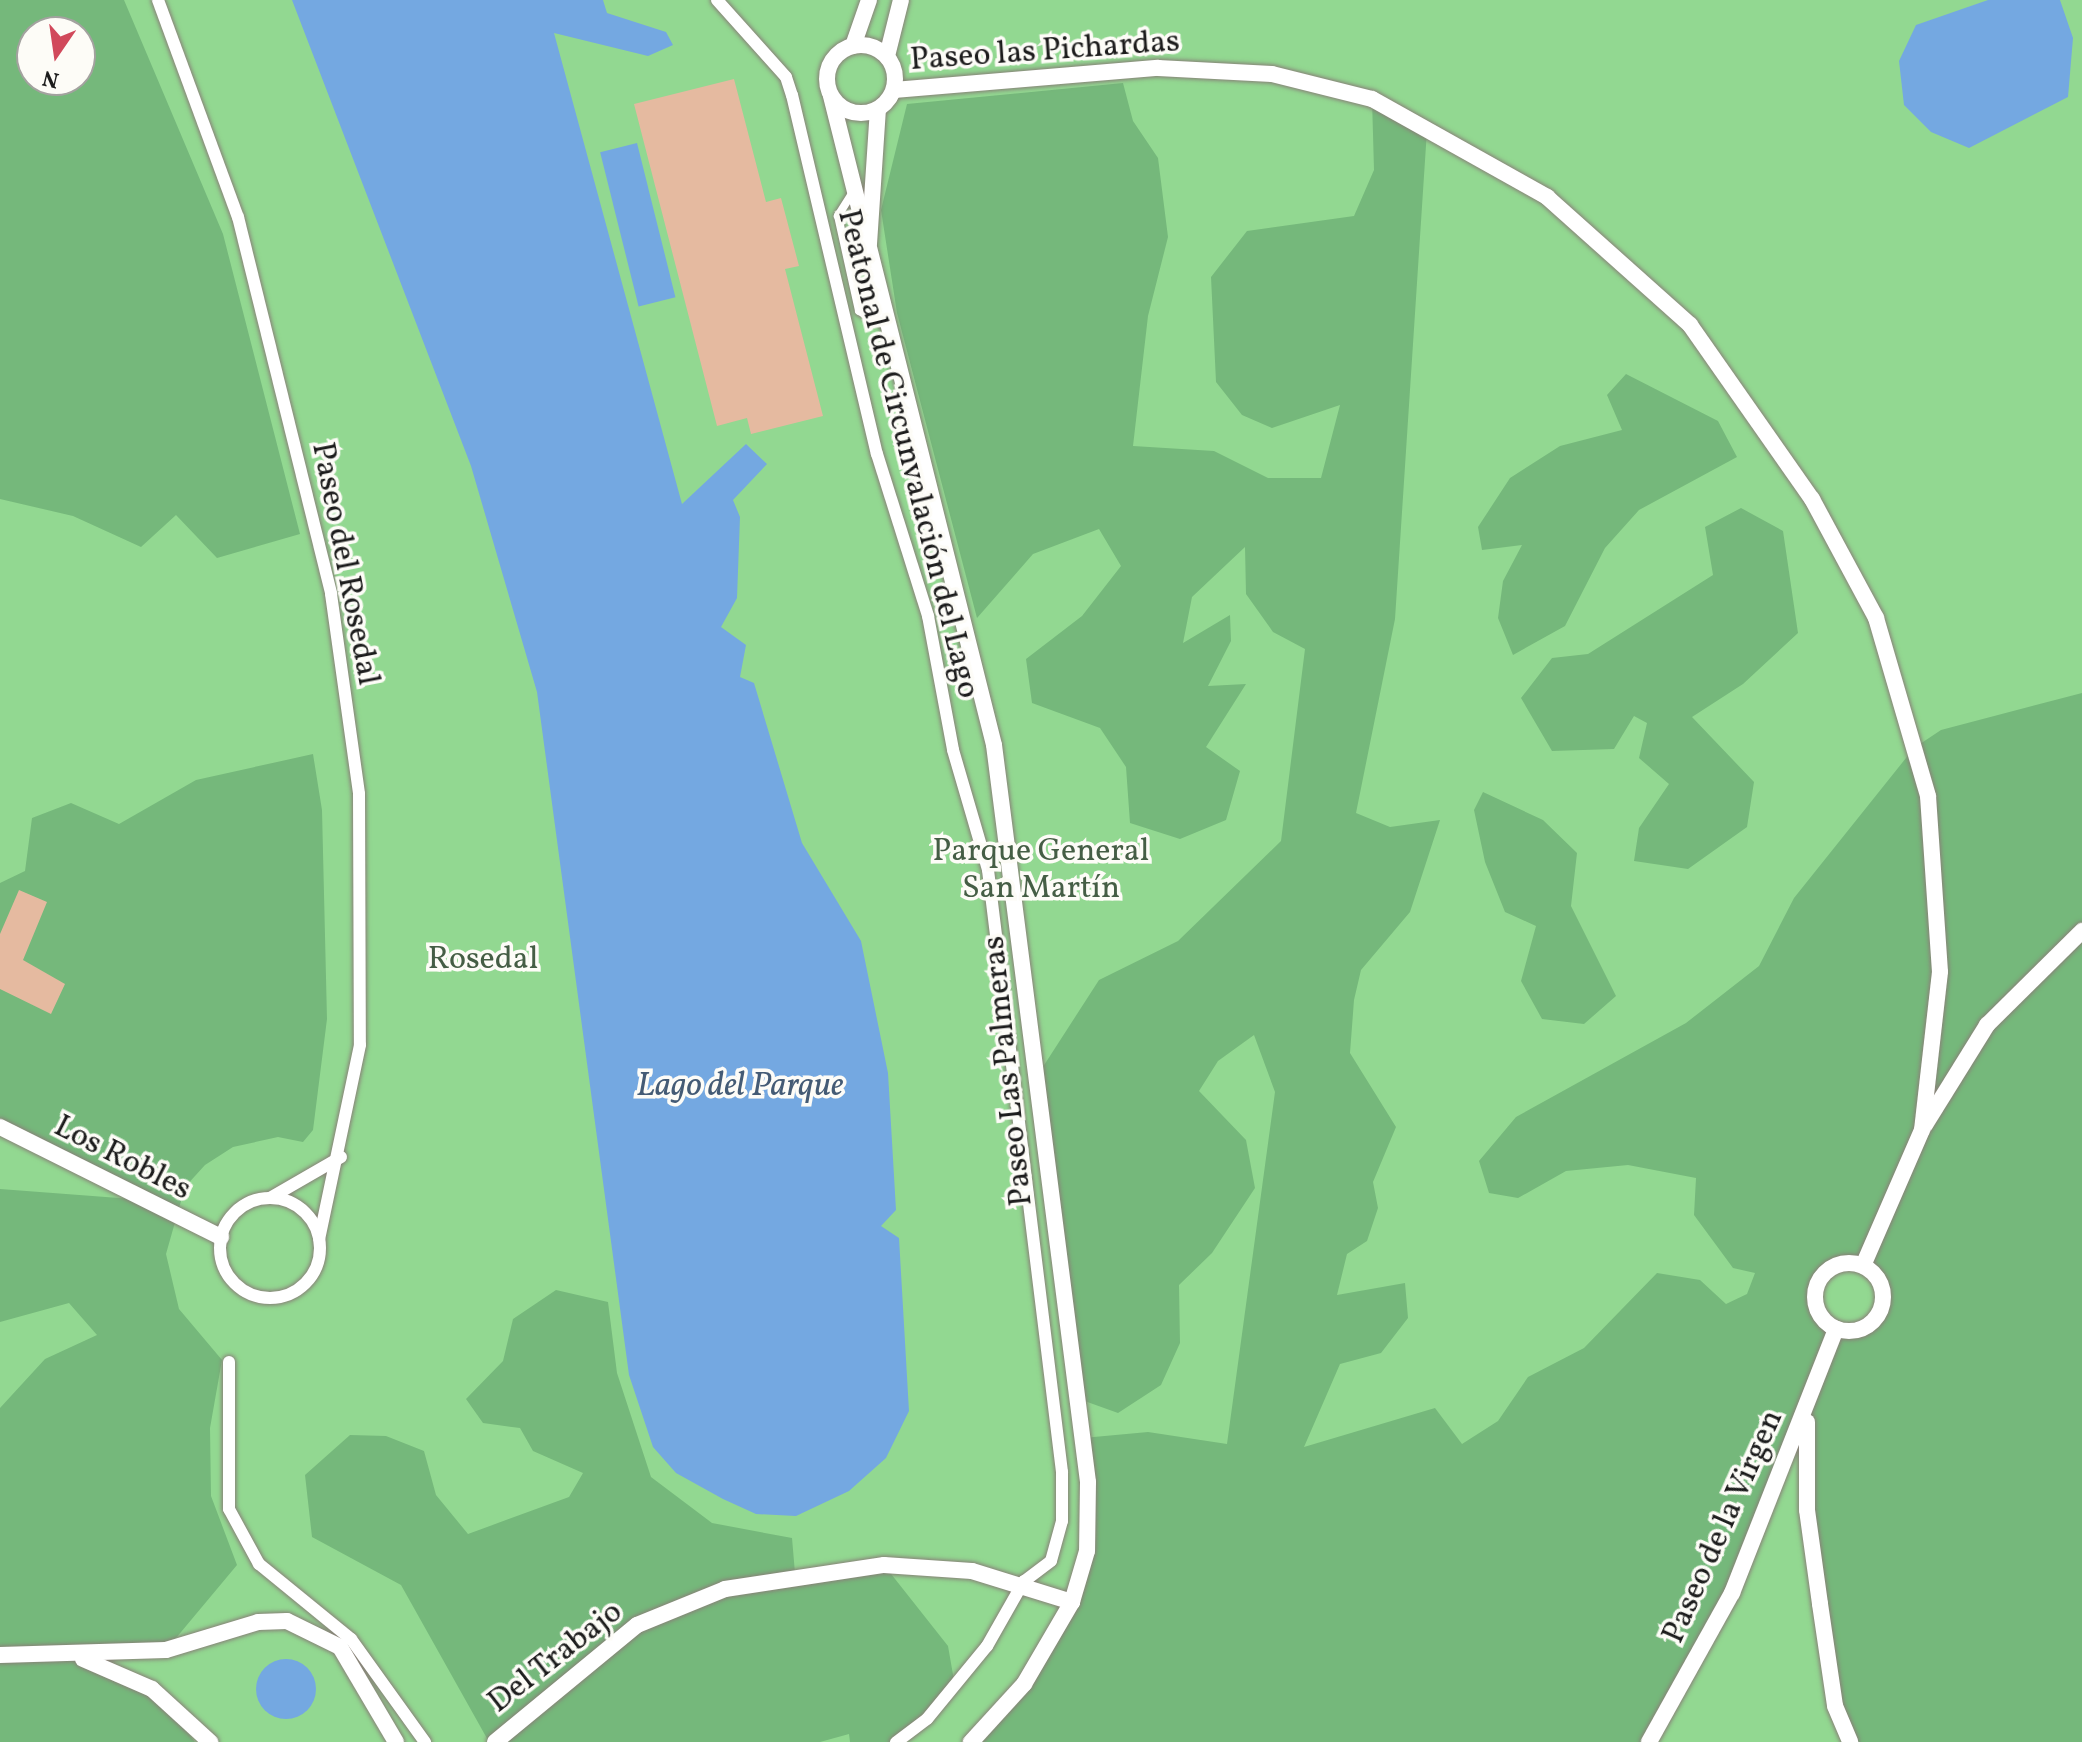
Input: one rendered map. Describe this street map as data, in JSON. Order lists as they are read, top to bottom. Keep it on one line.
{"streets":{"street":["Paseo las Pichardas","Peatonal de Circunvalación del Lago","Paseo del Rosedal","Paseo Las Palmeras","Los Robles","Paseo de la Virgen","Del Trabajo"]},"crossings":[["Paseo las Pichardas","Paseo de la Virgen"],["Peatonal de Circunvalación del Lago","Del Trabajo"],["Paseo del Rosedal","Los Robles"],["Paseo Las Palmeras","Del Trabajo"]],"water":["Lago del Parque"],"parks":["Parque General San Martín","Rosedal"],"north":"bottom"}
